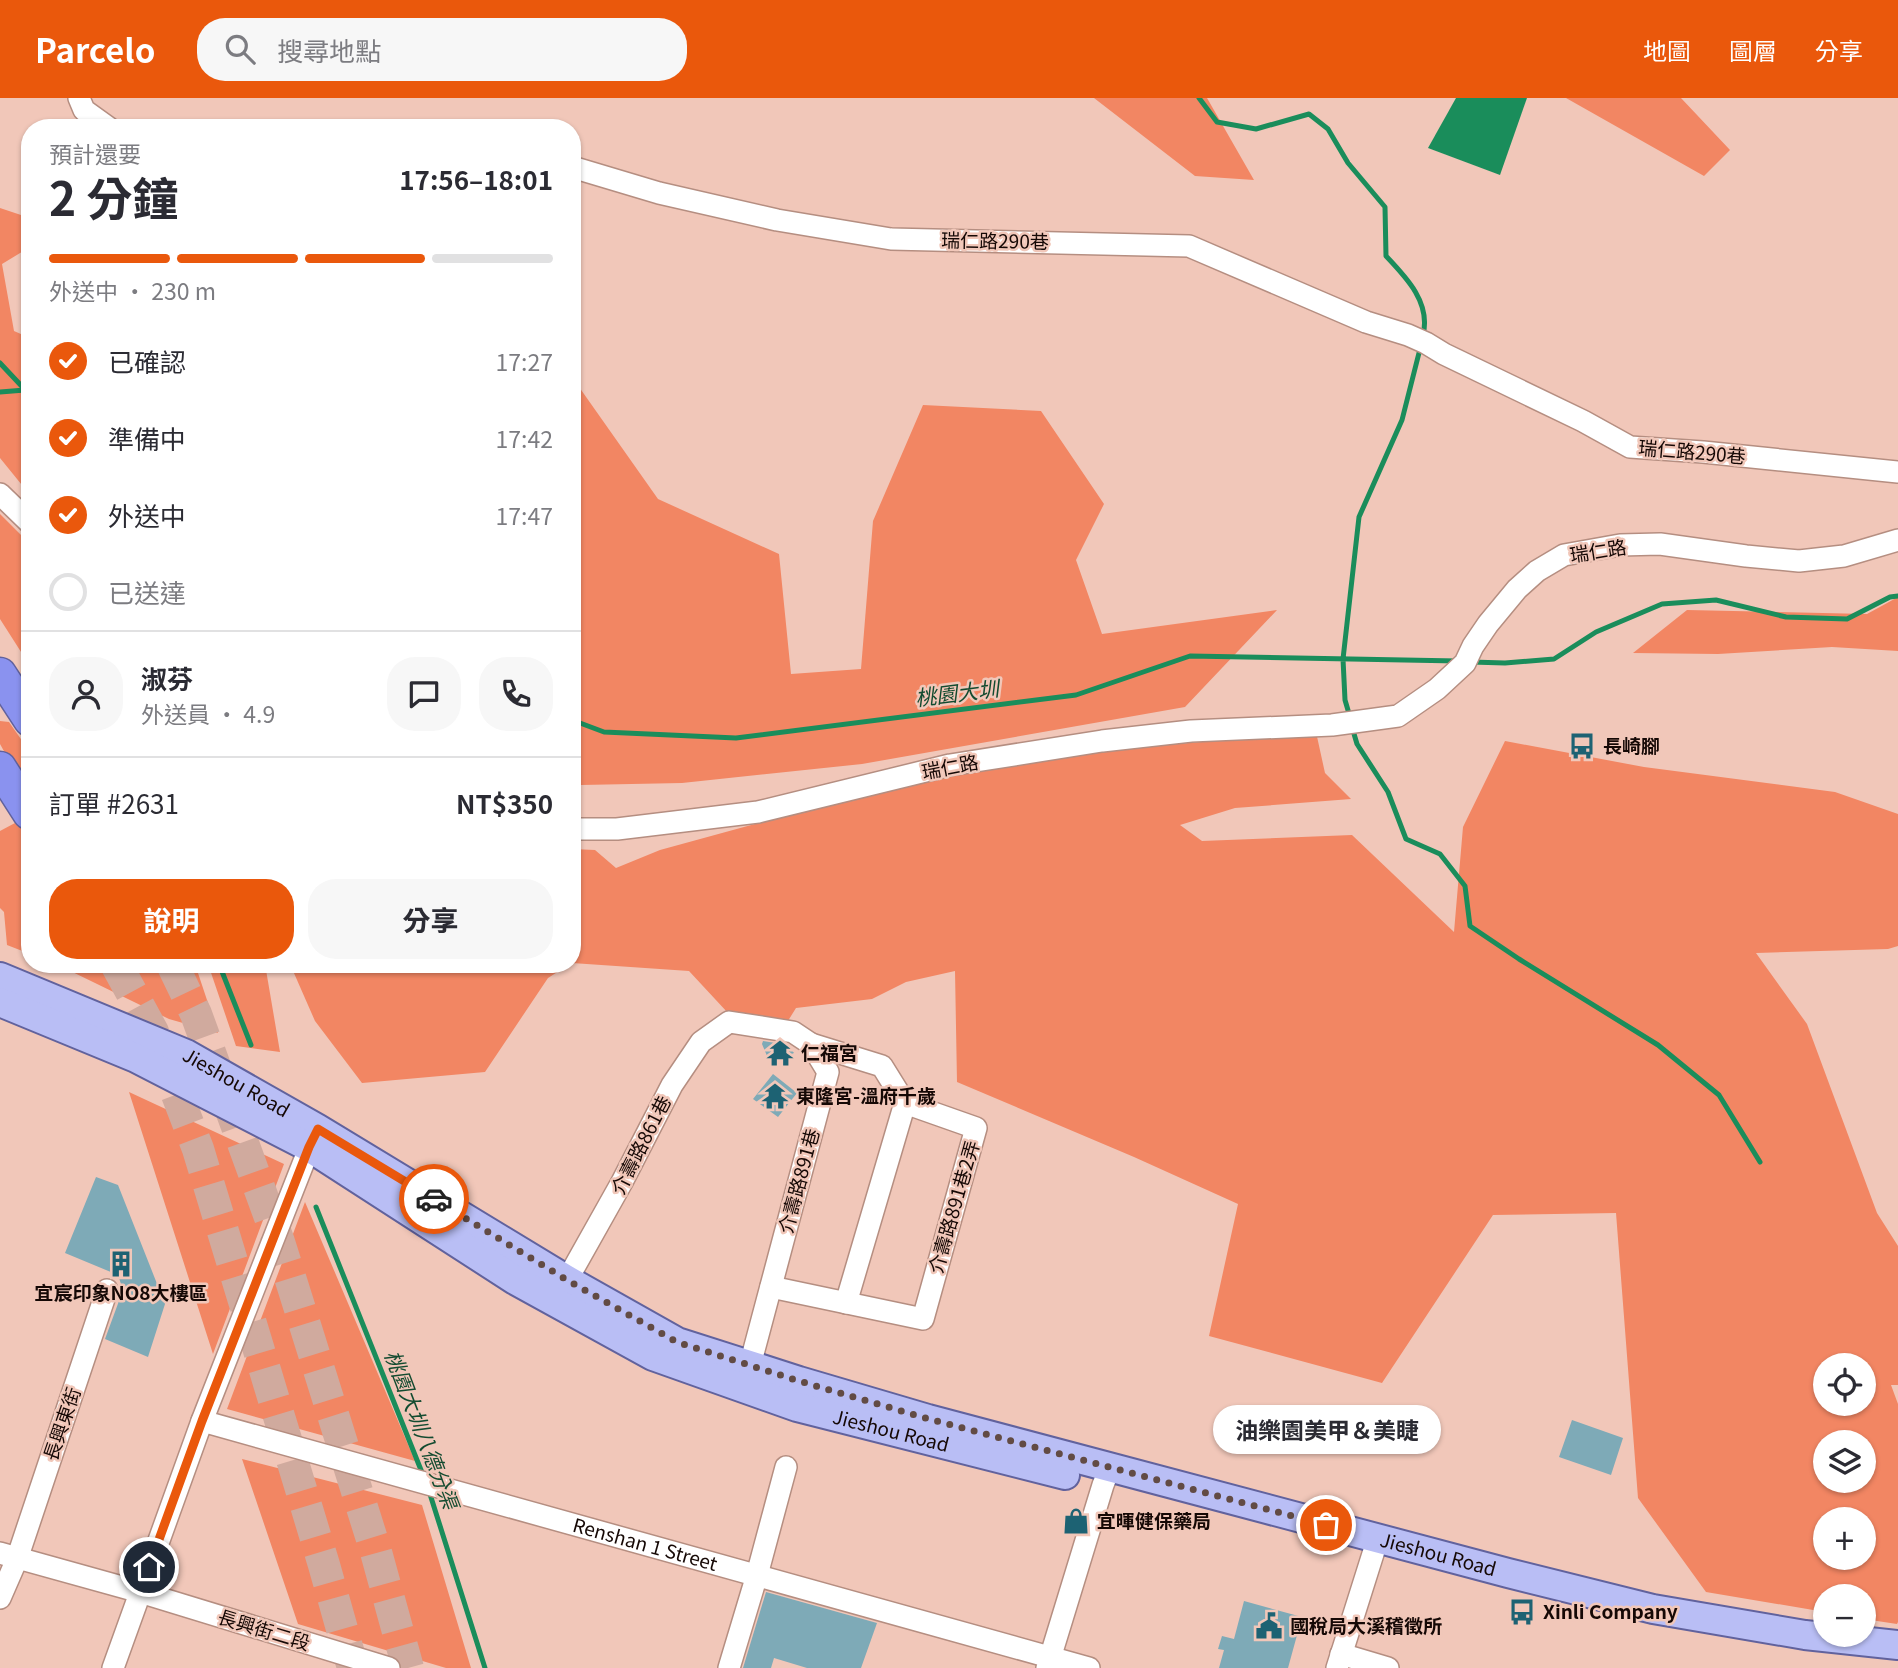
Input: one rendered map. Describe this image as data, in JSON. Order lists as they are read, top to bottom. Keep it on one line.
{"streets":{"main road":["Jieshou Road"],"street":["瑞仁路290巷","瑞仁路","介壽路861巷","介壽路891巷","介壽路891巷2弄","長興東街","Renshan 1 Street","長興街二段"]},"crossings":[["Jieshou Road","介壽路861巷"],["Jieshou Road","介壽路891巷"],["介壽路861巷","介壽路891巷"],["長興東街","長興街二段"]],"water":["桃園大圳","桃園大圳八德分渠"],"places":{"bus stop":["長崎腳","Xinli Company"],"temple":["仁福宮","東隆宮-溫府千歲"],"building":["宜宸印象NO8大樓區"],"shop":["宜暉健保藥局"],"other":["油樂園美甲＆美睫"],"public building":["國稅局大溪稽徵所"]},"page":{"header":"Parcelo","search":"搜尋地點","nav":["地圖","圖層","分享"],"heading":["2 分鐘","預計還要","17:56–18:01"],"panel":["淑芬","外送員 · 4.9","訂單 #2631","NT$350"],"bar":"外送中 · 230 m","list":[["已確認","17:27"],["準備中","17:42"],["外送中","17:47"],"已送達"],"buttons":["說明","分享"],"map_buttons":["+","−"],"bubble":"油樂園美甲＆美睫"}}
